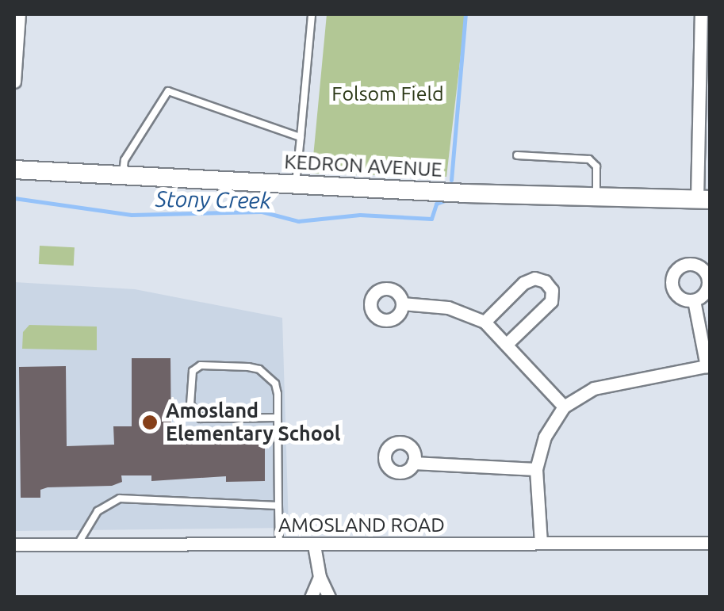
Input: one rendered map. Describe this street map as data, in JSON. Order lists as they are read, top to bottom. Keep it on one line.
{"streets":{"main road":["KEDRON AVENUE"],"street":["AMOSLAND ROAD"]},"water":["Stony Creek"],"parks":["Folsom Field"],"places":["Amosland Elementary School"]}
